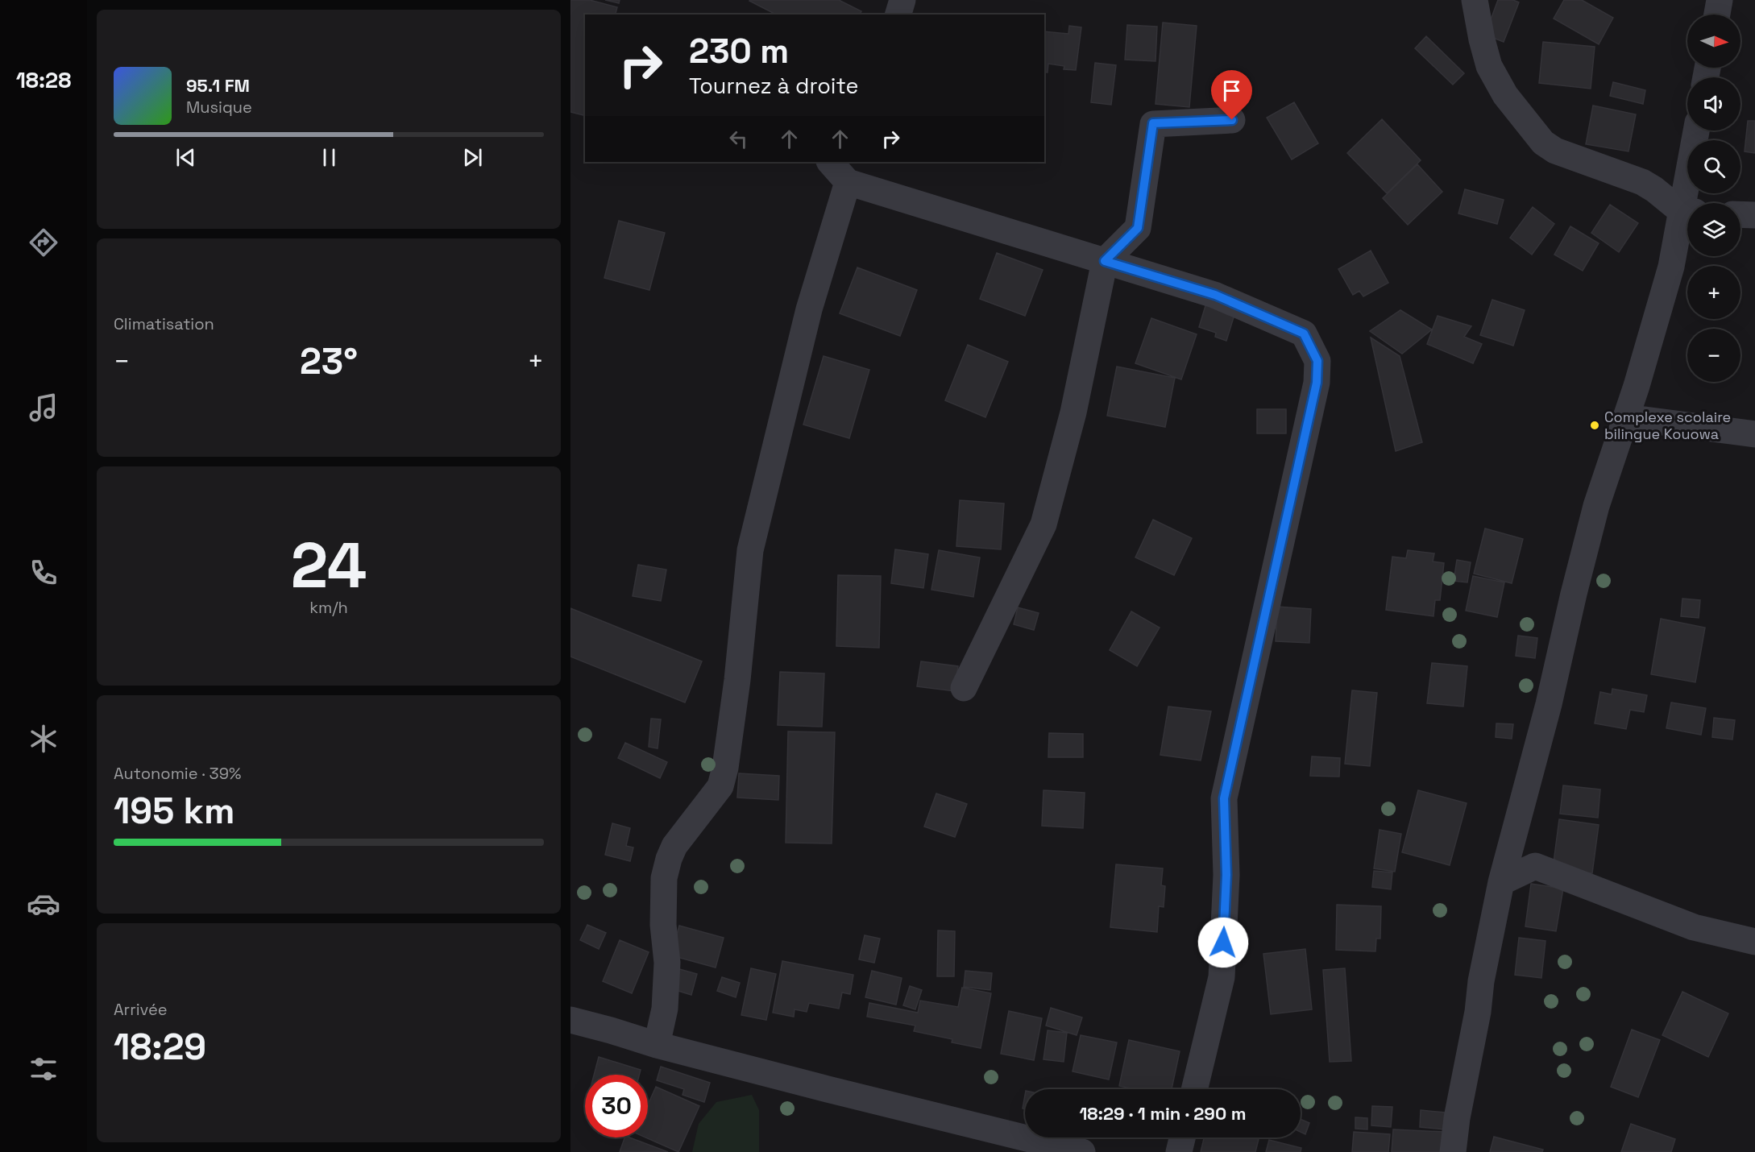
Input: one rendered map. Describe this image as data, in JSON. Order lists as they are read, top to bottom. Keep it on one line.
{"places":["Complexe scolaire bilingue Kouowa"],"north":"right","page":{"tabs":"18:28","map_buttons":["+","−"],"turn":["230 m","Tournez à droite"],"song":["95.1 FM","Musique"],"tile":["Climatisation",["24","km/h"],["Autonomie · 39%","195 km"],["Arrivée","18:29"]],"heat":["−","23°","+"],"limit":"30","trip":"18:29 · 1 min · 290 m"}}
